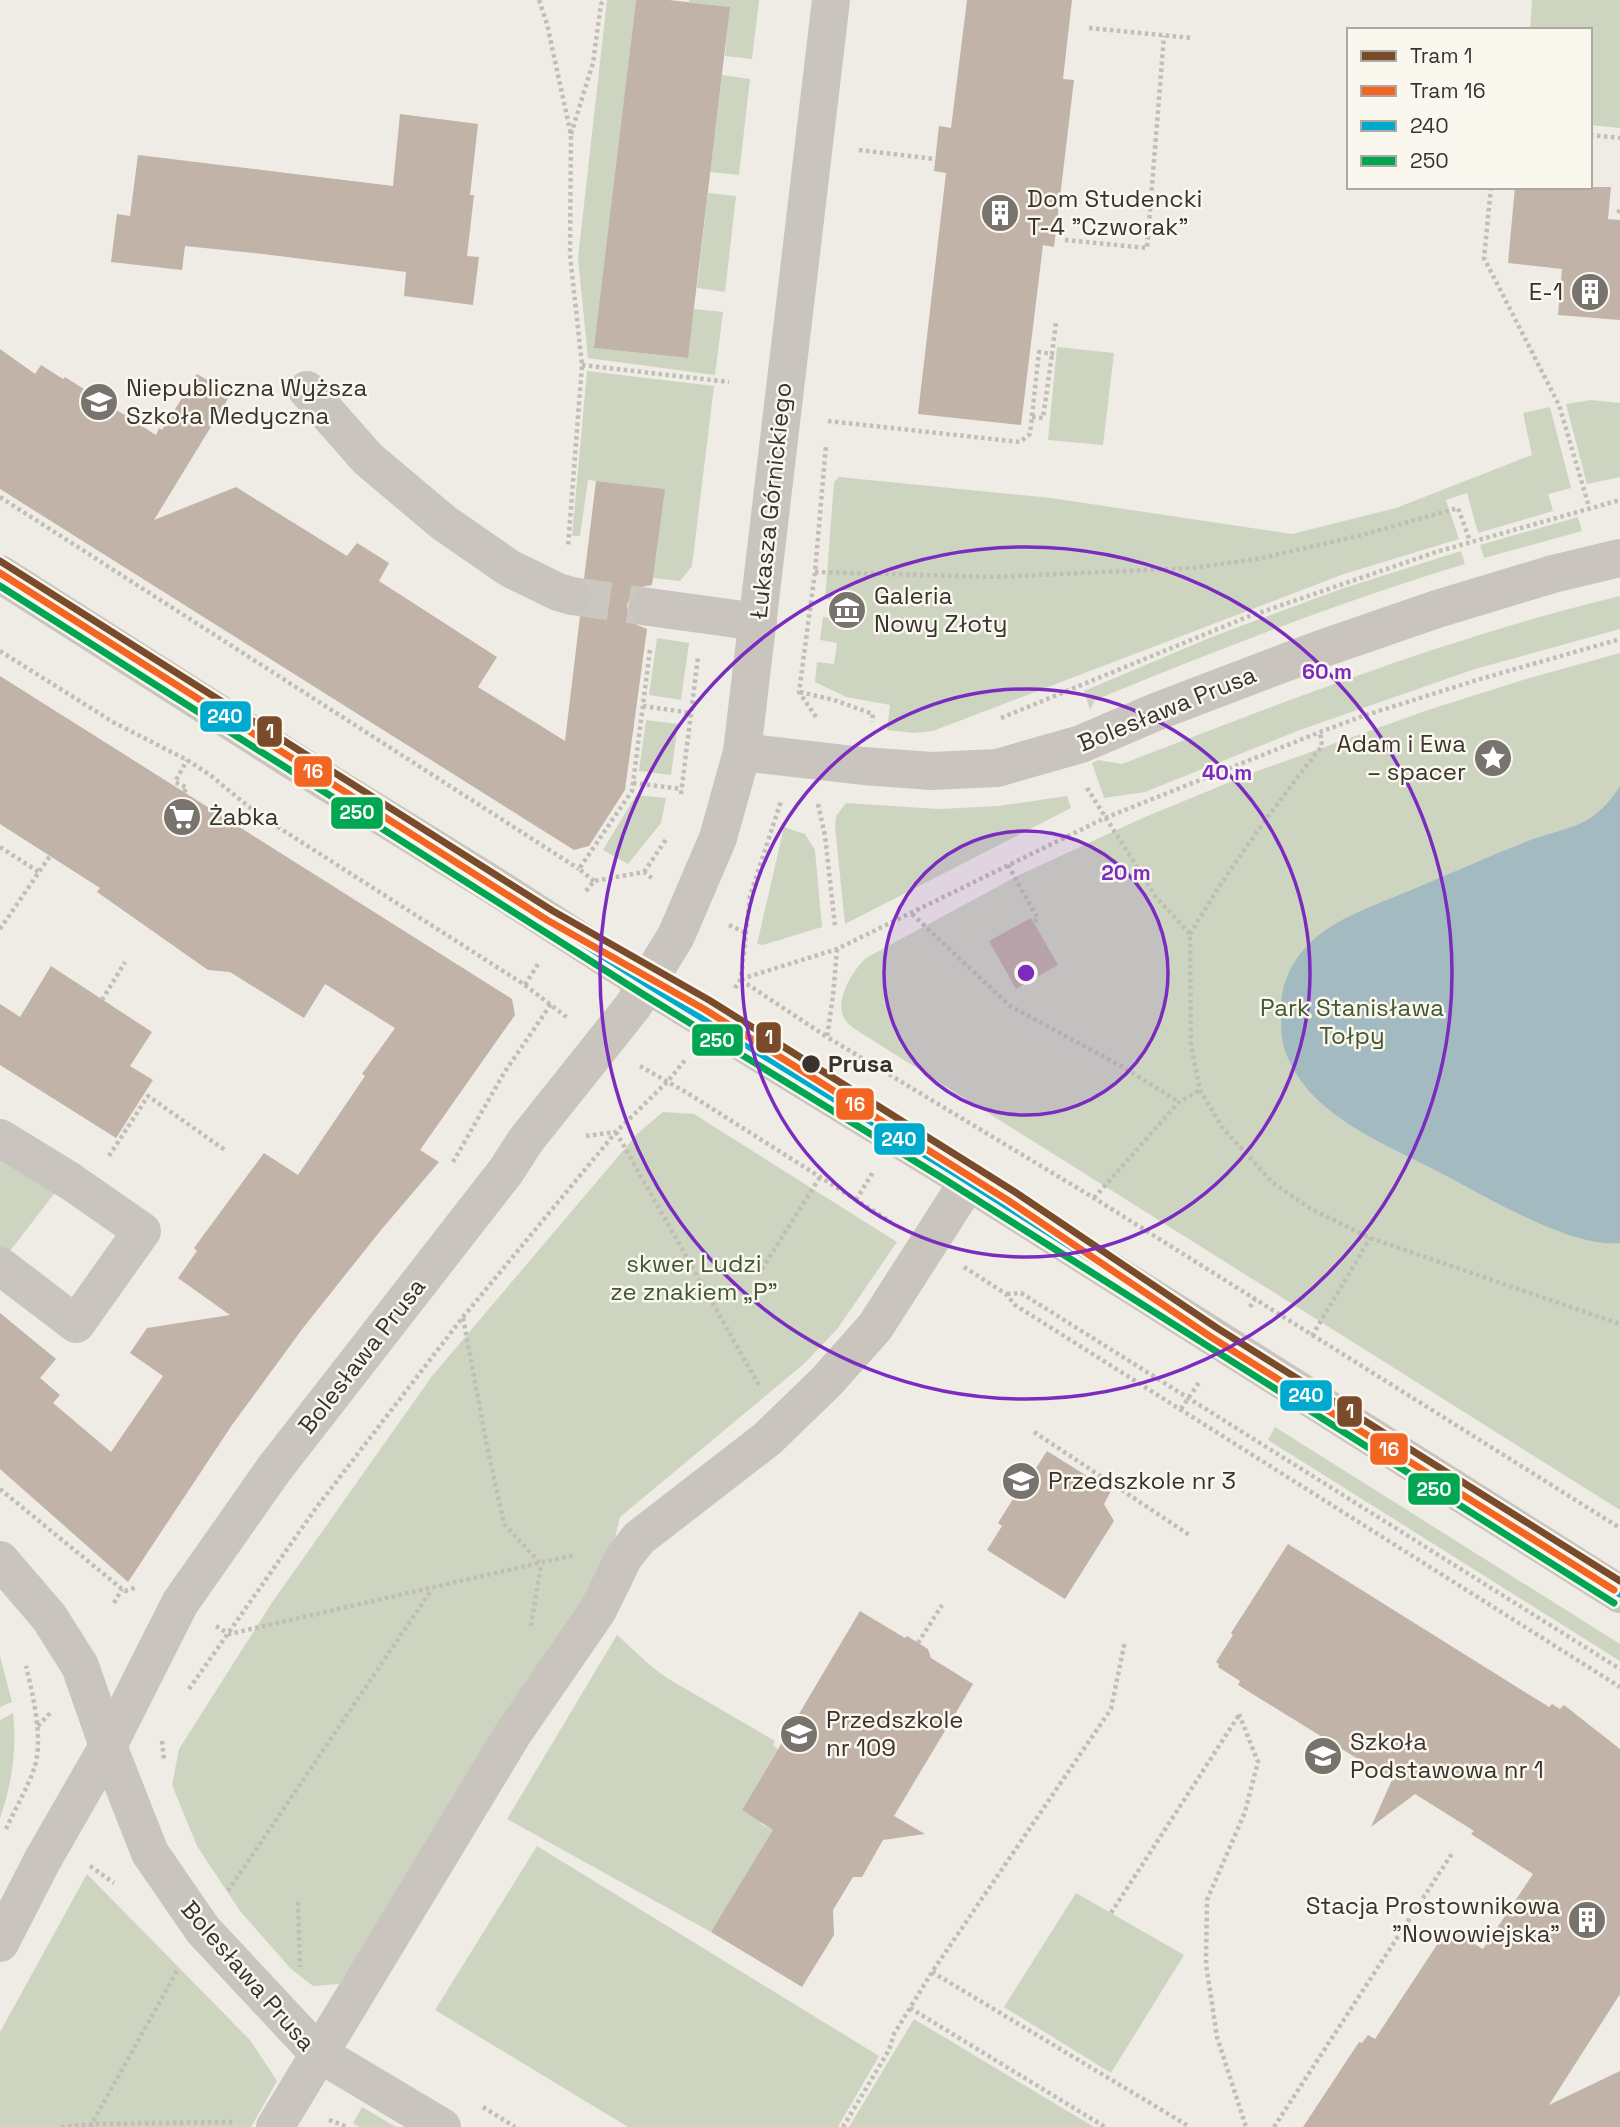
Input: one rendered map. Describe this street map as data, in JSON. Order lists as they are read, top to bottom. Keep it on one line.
{"streets":{"street":["Łukasza Górnickiego","Bolesława Prusa"]},"crossings":[["Łukasza Górnickiego","Bolesława Prusa"]],"parks":["Park Stanisława Tołpy","skwer Ludzi ze znakiem „P”"],"places":{"building":["Dom Studencki T-4 \"Czworak\"","E-1","Stacja Prostownikowa \"Nowowiejska\""],"school or university":["Niepubliczna Wyższa Szkoła Medyczna","Przedszkole nr 3","Przedszkole nr 109","Szkoła Podstawowa nr 1"],"museum":["Galeria Nowy Złoty"],"place":["Adam i Ewa – spacer"],"supermarket":["Żabka"],"other":["Prusa"]},"lines":["tram line 1","tram line 16","transit line 240","transit line 250"],"legend":["Tram 1","Tram 16","240","250"],"rings":["60 m","40 m","20 m"]}
